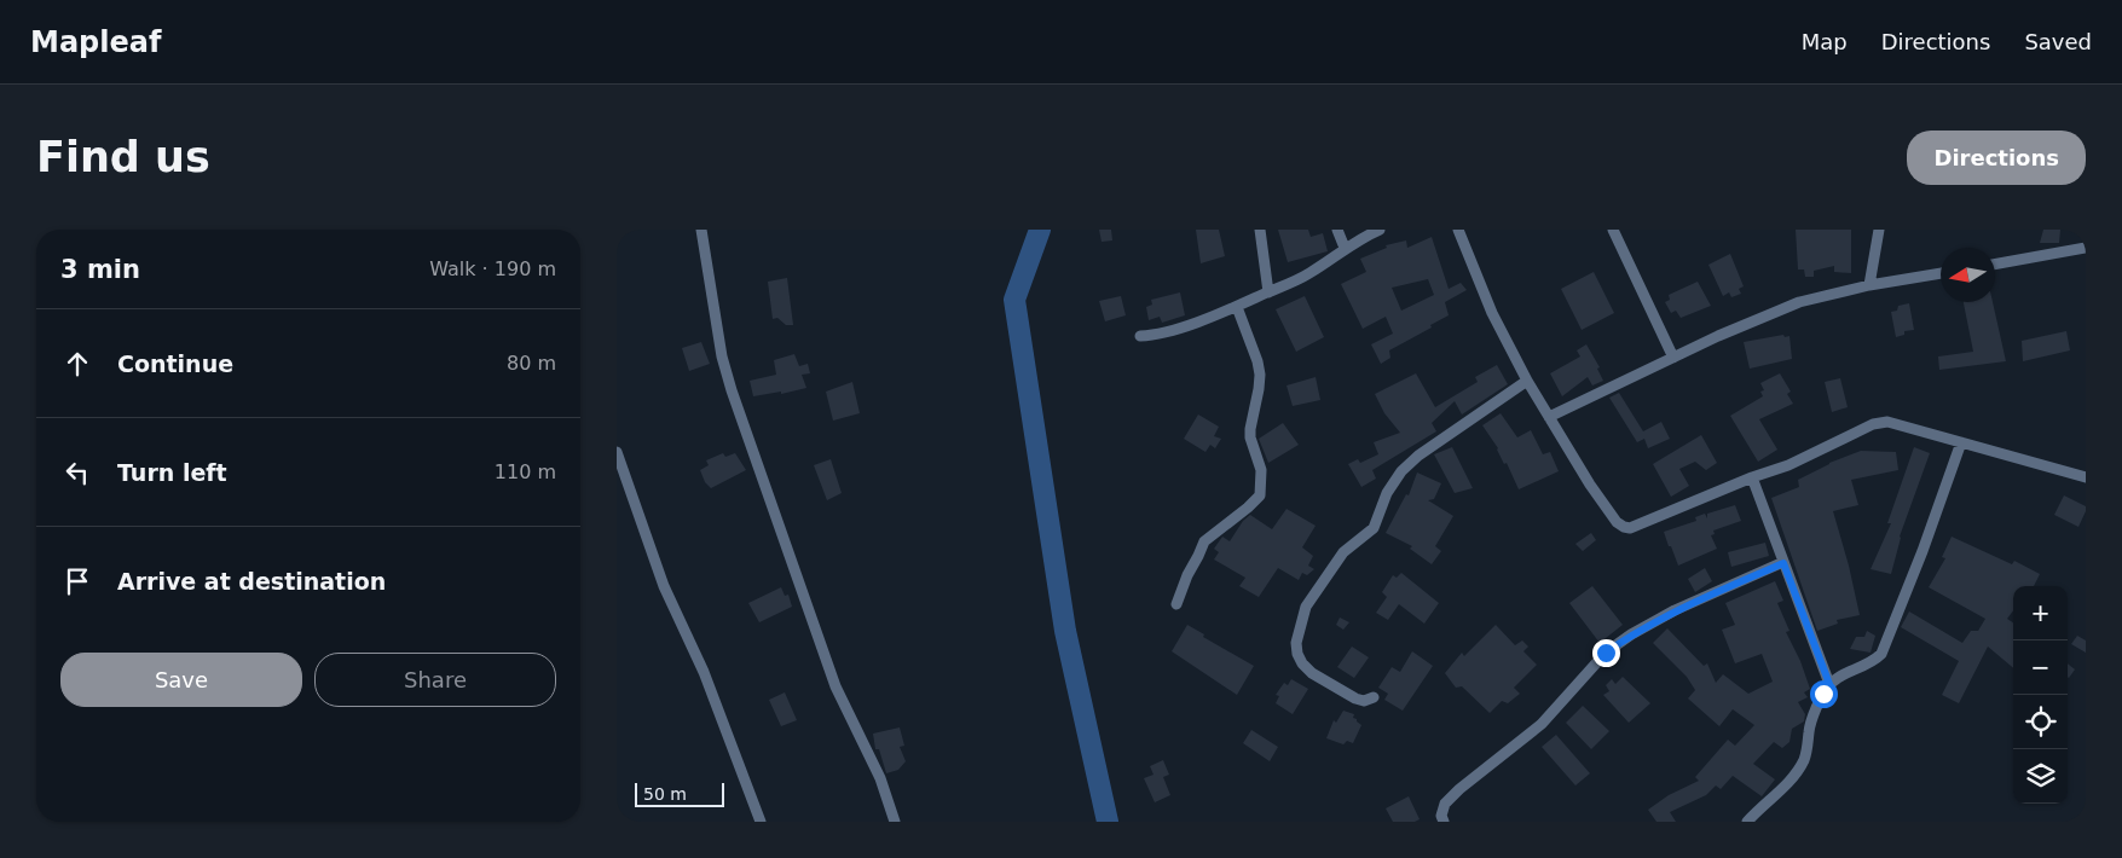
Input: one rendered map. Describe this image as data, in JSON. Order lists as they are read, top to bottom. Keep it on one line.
{"scale_bar":"50 m","north":"left","page":{"header":"Mapleaf","nav":["Map","Directions","Saved"],"buttons":["Directions",["Save","Share"]],"title":"Find us","heading":["3 min","Walk · 190 m"],"list":[["Continue","80 m"],["Turn left","110 m"],"Arrive at destination"],"map_buttons":["+","−"],"scale":"50 m"}}
